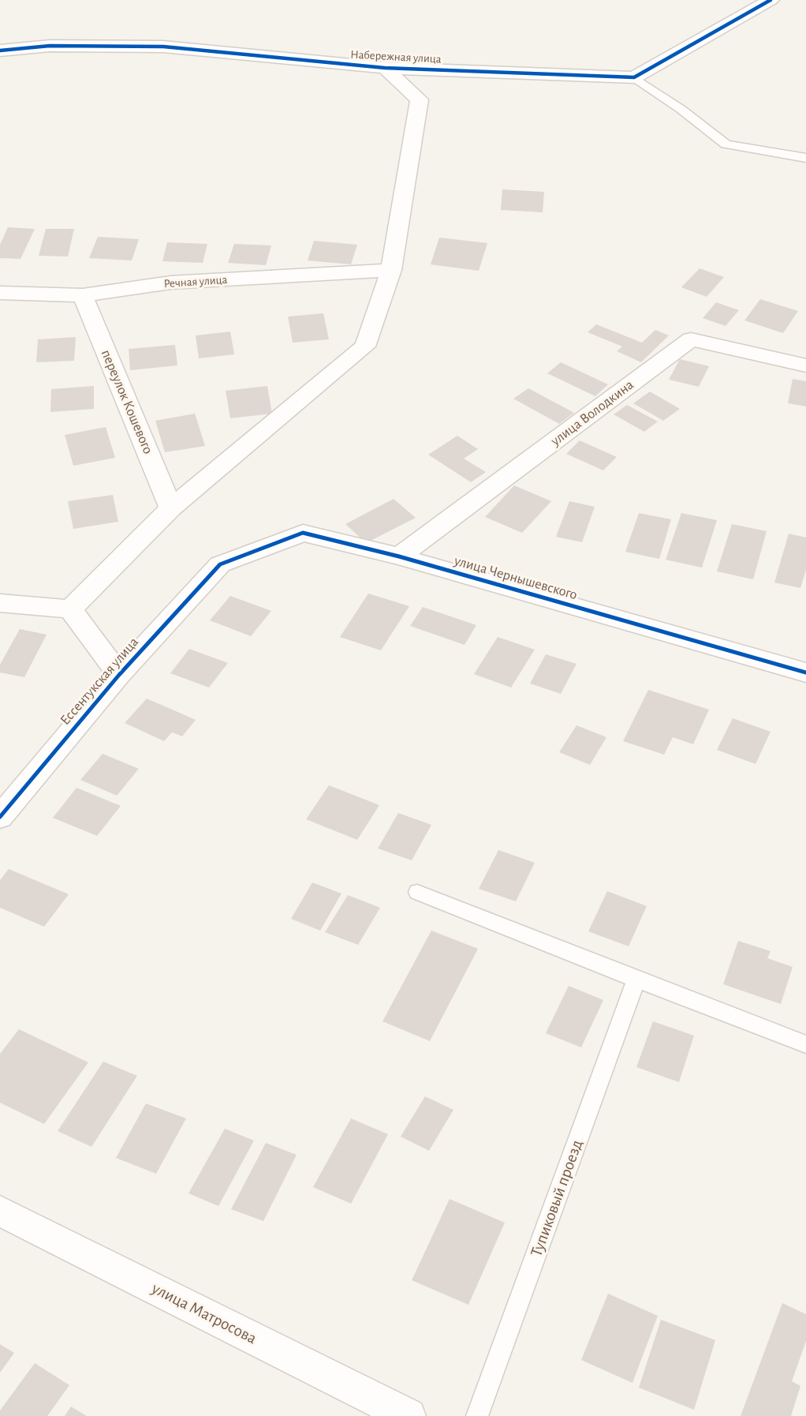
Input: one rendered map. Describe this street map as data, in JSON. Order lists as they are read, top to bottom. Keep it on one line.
{"streets":{"street":["Набережная улица","Речная улица","переулок Кошевого","улица Володкина","улица Чернышевского","Ессентукская улица","улица Матросова"],"lane":["Тупиковый проезд"]},"crossings":[["Речная улица","переулок Кошевого"],["улица Володкина","улица Чернышевского"],["улица Чернышевского","Ессентукская улица"]]}
